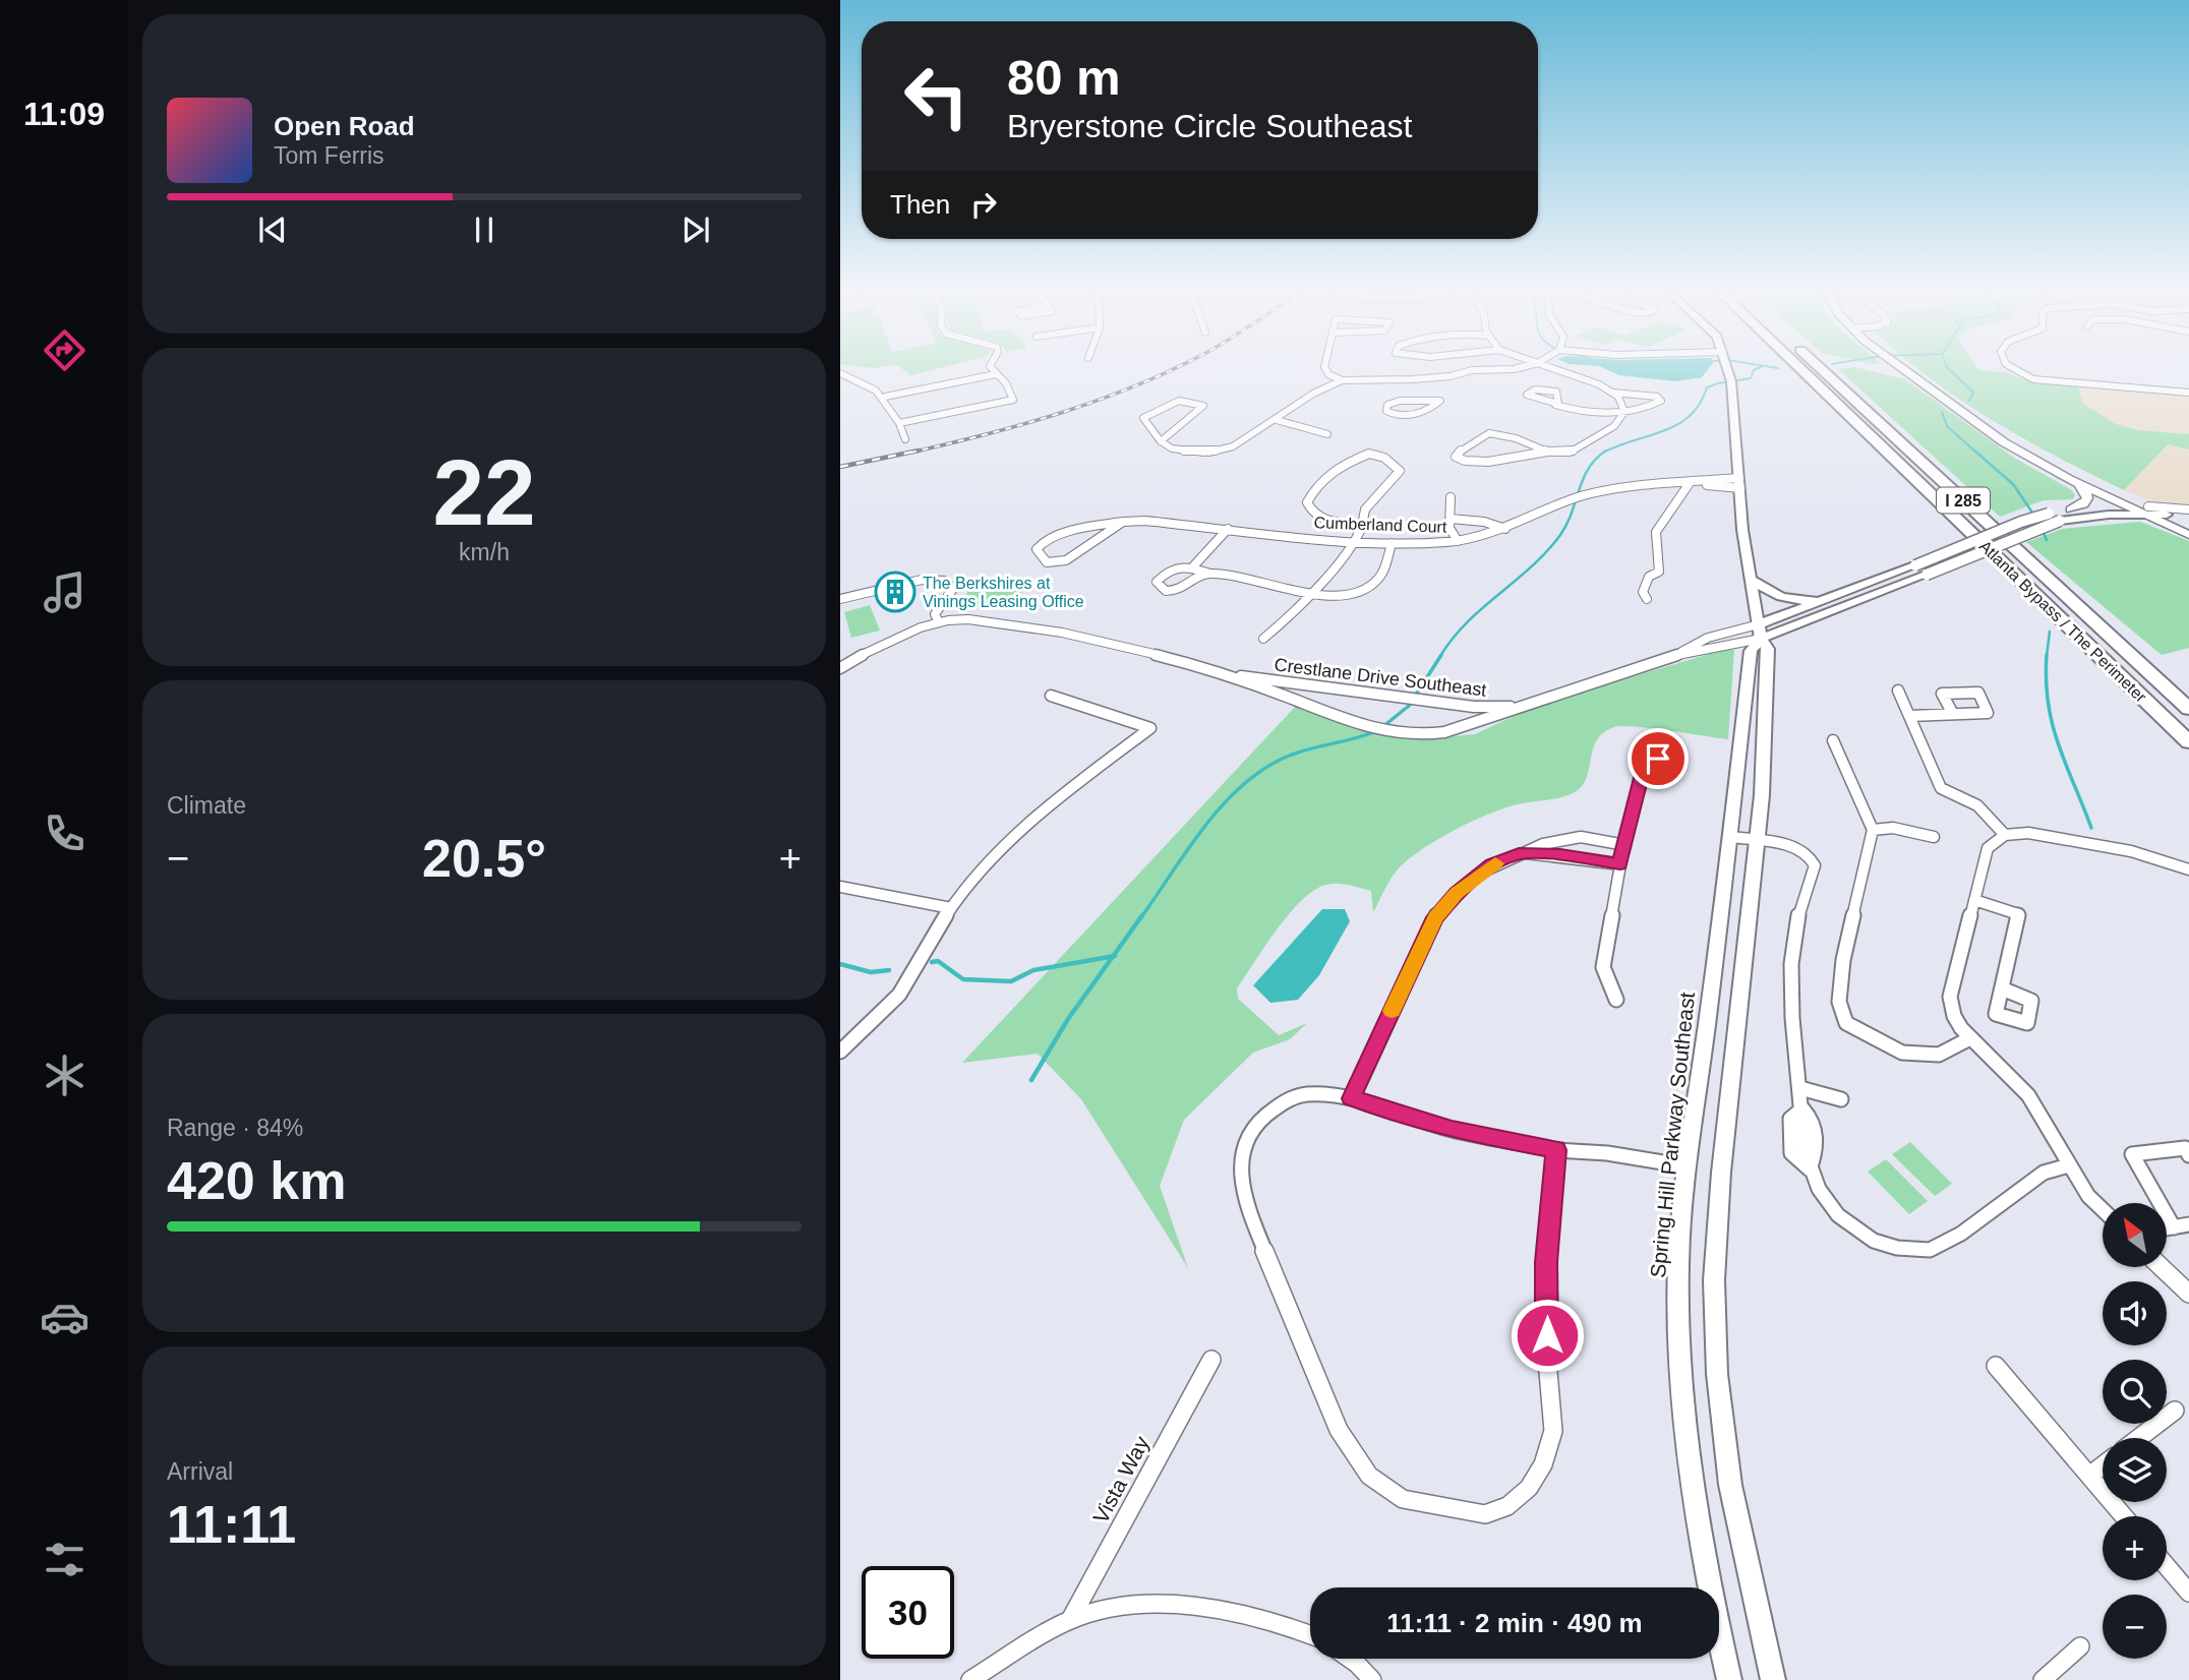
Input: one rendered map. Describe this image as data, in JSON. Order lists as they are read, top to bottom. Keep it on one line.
{"streets":{"highway":["I 285","Atlanta Bypass / The Perimeter"],"street":["Cumberland Court","Crestlane Drive Southeast","Spring Hill Parkway Southeast","Vista Way"]},"places":{"building":["The Berkshires at Vinings Leasing Office"]},"north":"top left","page":{"tabs":"11:09","turn":["80 m","Bryerstone Circle Southeast"],"song":["Open Road","Tom Ferris"],"then":"Then","tile":[["22","km/h"],"Climate",["Range · 84%","420 km"],["Arrival","11:11"]],"heat":["−","20.5°","+"],"map_buttons":["+","−"],"limit":"30","trip":"11:11 · 2 min · 490 m"}}
